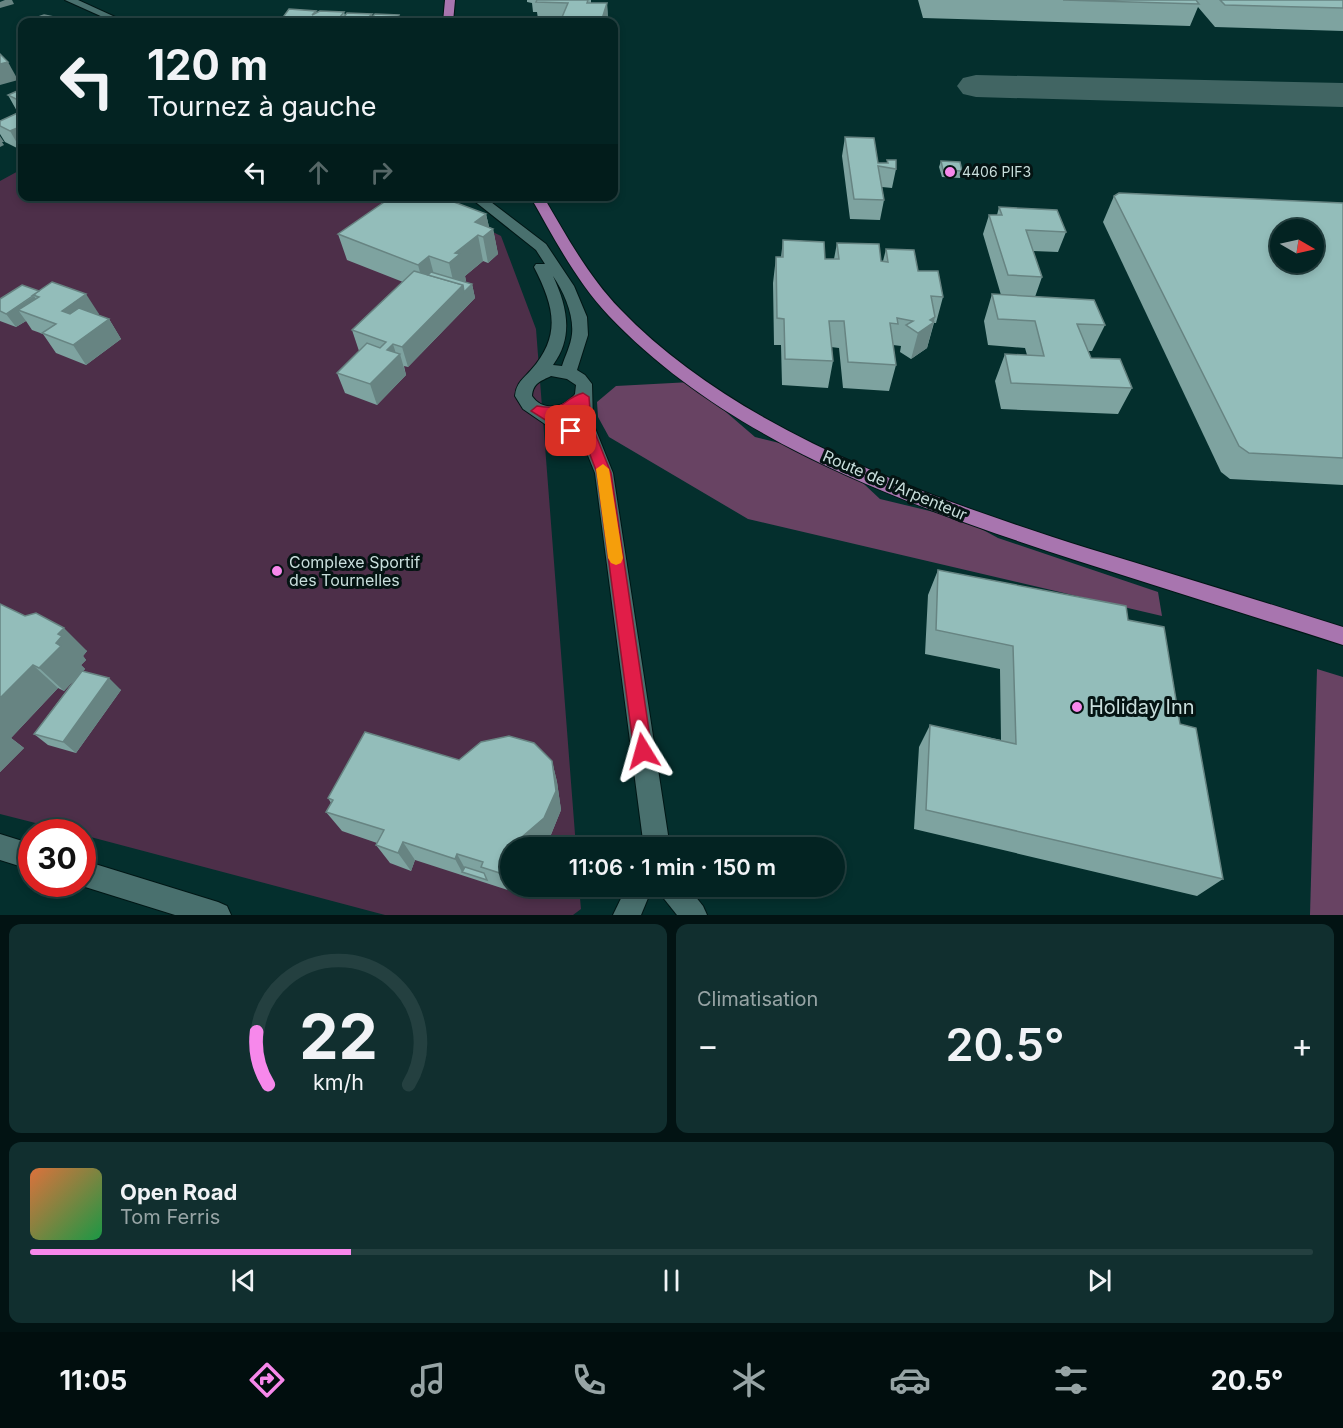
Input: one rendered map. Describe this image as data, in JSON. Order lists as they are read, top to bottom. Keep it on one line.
{"streets":{"main road":["Route de l'Arpenteur"]},"places":["4406 PIF3","Complexe Sportif des Tournelles","Holiday Inn"],"north":"right","page":{"turn":["120 m","Tournez à gauche"],"limit":"30","trip":"11:06 · 1 min · 150 m","tile":"Climatisation","heat":["−","20.5°","+"],"song":["Open Road","Tom Ferris"],"tabs":["11:05","20.5°"],"gauge":["22","km/h"]}}
